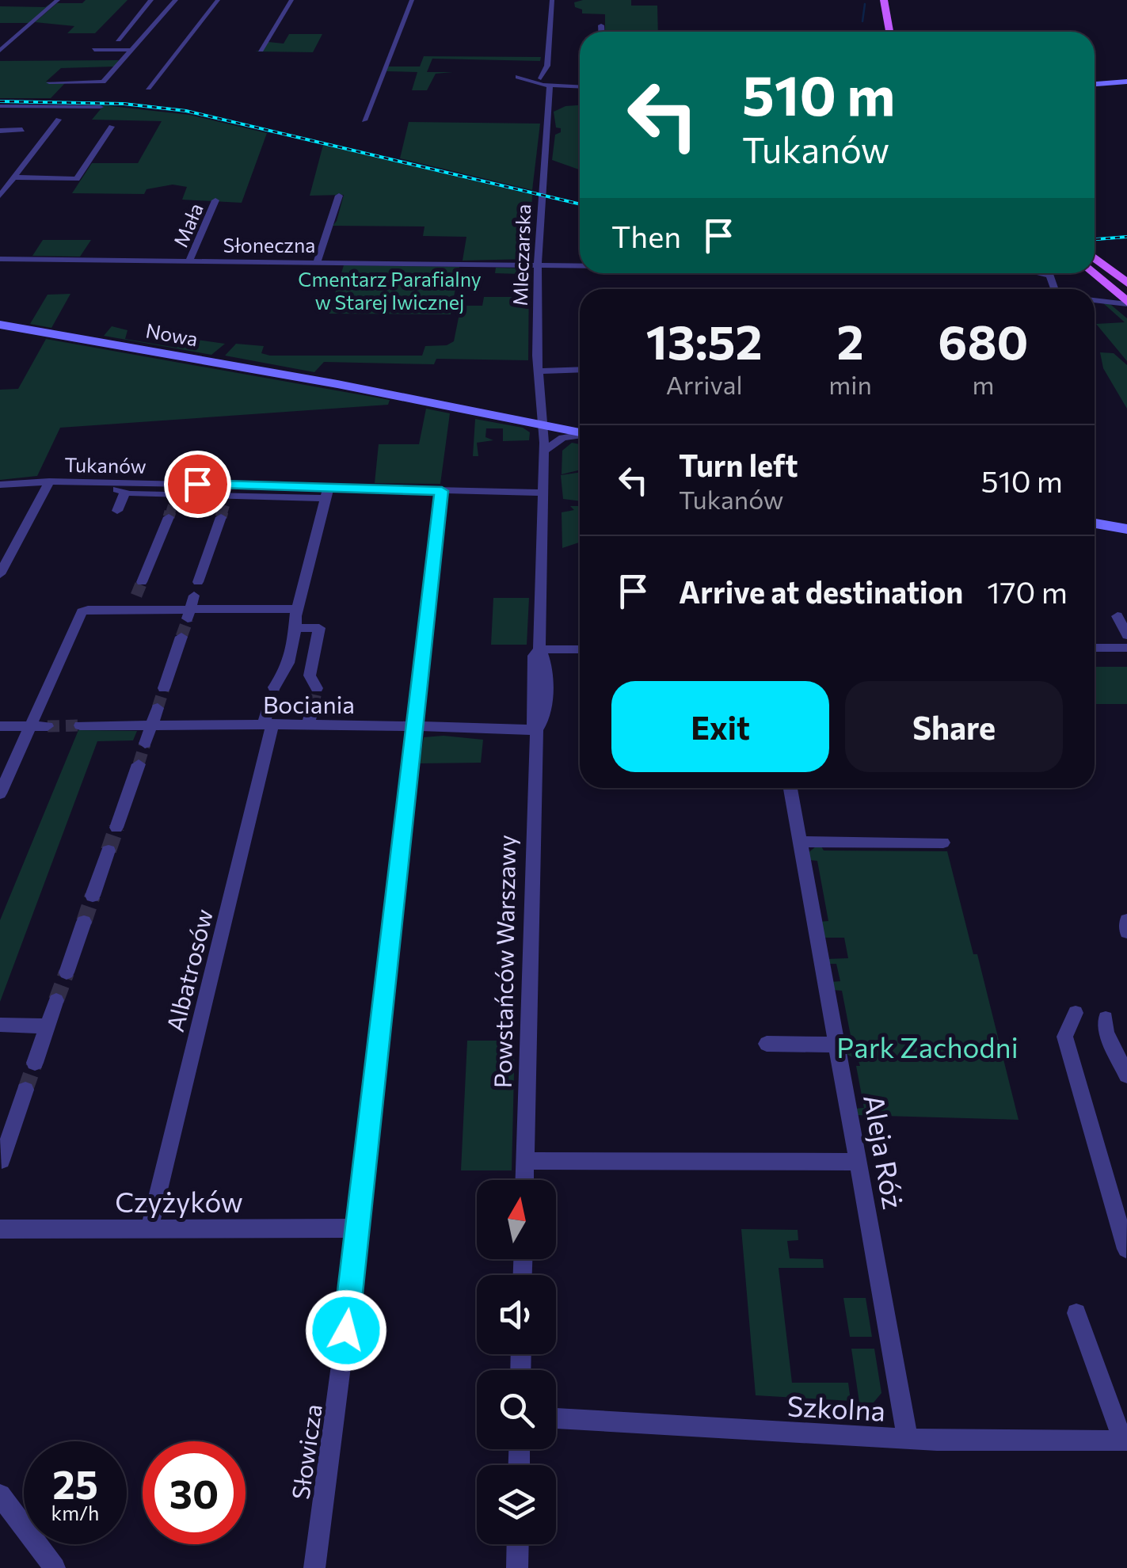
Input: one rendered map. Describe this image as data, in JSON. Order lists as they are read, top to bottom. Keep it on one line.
{"streets":{"main road":["Nowa"],"street":["Mała","Słoneczna","Mleczarska","Tukanów","Bociania","Powstańców Warszawy","Albatrosów","Aleja Róż","Czyżyków","Szkolna","Słowicza"]},"crossings":[["Mała","Słoneczna"],["Słoneczna","Mleczarska"],["Mleczarska","Nowa"],["Mleczarska","Powstańców Warszawy"],["Nowa","Powstańców Warszawy"],["Tukanów","Powstańców Warszawy"],["Tukanów","Słowicza"],["Bociania","Powstańców Warszawy"],["Bociania","Albatrosów"],["Bociania","Słowicza"],["Albatrosów","Czyżyków"],["Aleja Róż","Szkolna"],["Czyżyków","Słowicza"]],"parks":["Cmentarz Parafialny w Starej Iwicznej","Park Zachodni"],"north":"top","page":{"turn":["510 m","Tukanów"],"then":"Then","eta":["13:52","Arrival","2","min","680","m"],"list":[{"name":"Turn left","note":"Tukanów","value":"510 m"},{"name":"Arrive at destination","value":"170 m"}],"buttons":["Exit","Share"],"speed":"25 km/h","limit":"30"}}
